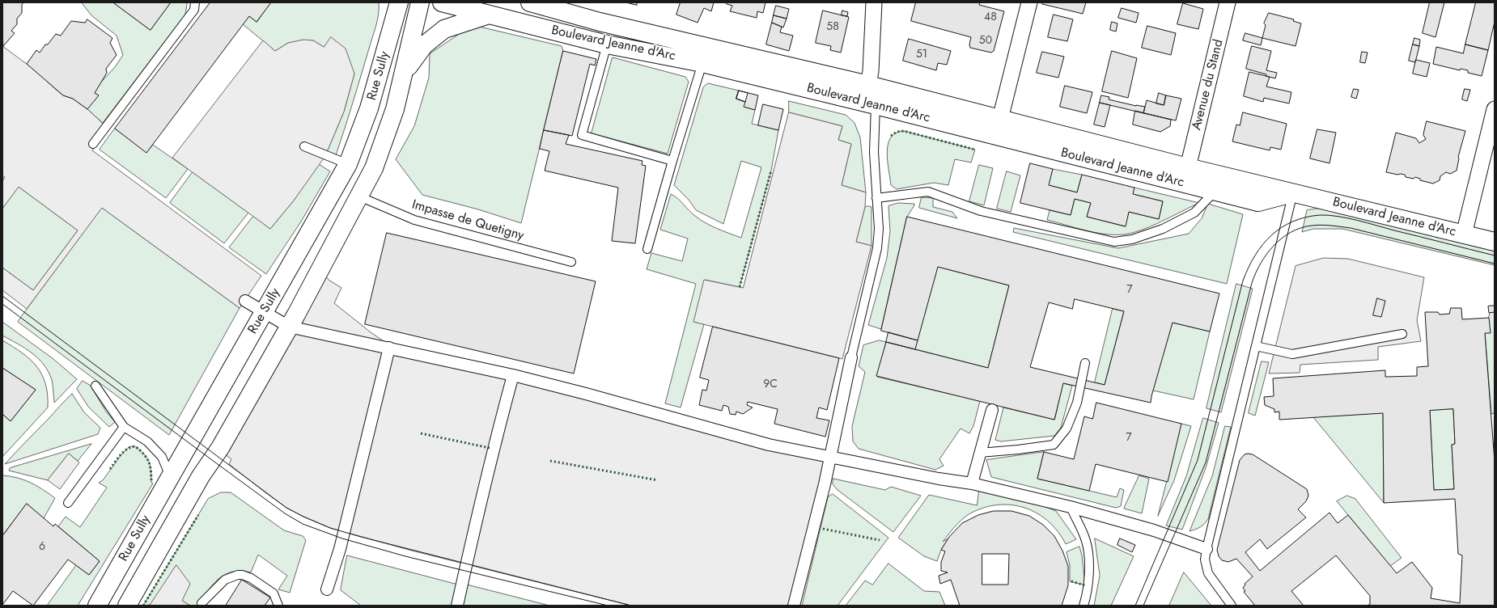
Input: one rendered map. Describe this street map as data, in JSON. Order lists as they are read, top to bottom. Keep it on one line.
{"streets":{"main road":["Boulevard Jeanne d'Arc","Rue Sully"],"street":["Avenue du Stand"],"lane":["Impasse de Quetigny"]},"crossings":[["Boulevard Jeanne d'Arc","Avenue du Stand"],["Rue Sully","Impasse de Quetigny"]],"house_numbers":["48","58","50","51","7","9C","7","6"]}
